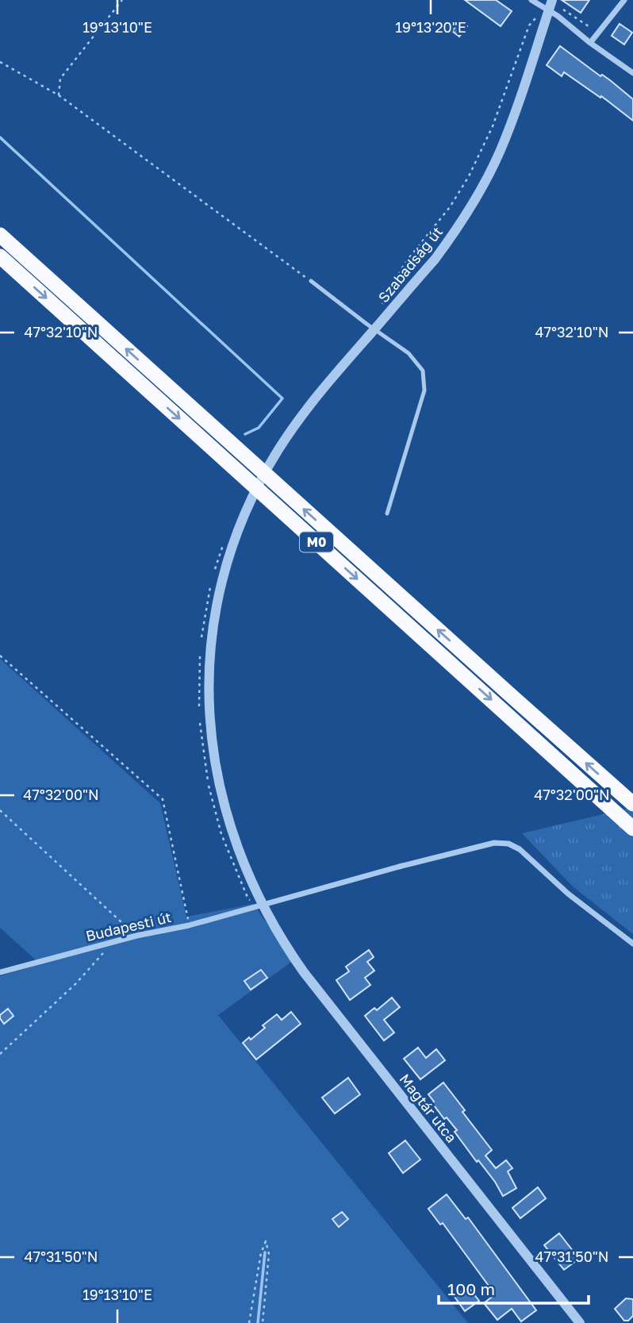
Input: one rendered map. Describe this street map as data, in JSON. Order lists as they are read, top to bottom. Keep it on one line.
{"streets":{"highway":["M0"],"street":["Szabadság út","Budapesti út","Magtár utca"]},"crossings":[["Szabadság út","Magtár utca"],["Budapesti út","Magtár utca"]],"scale_bar":"100 m","coordinates":["19°13'10\"E","19°13'20\"E","47°32'10\"N","47°32'00\"N","47°31'50\"N"]}
